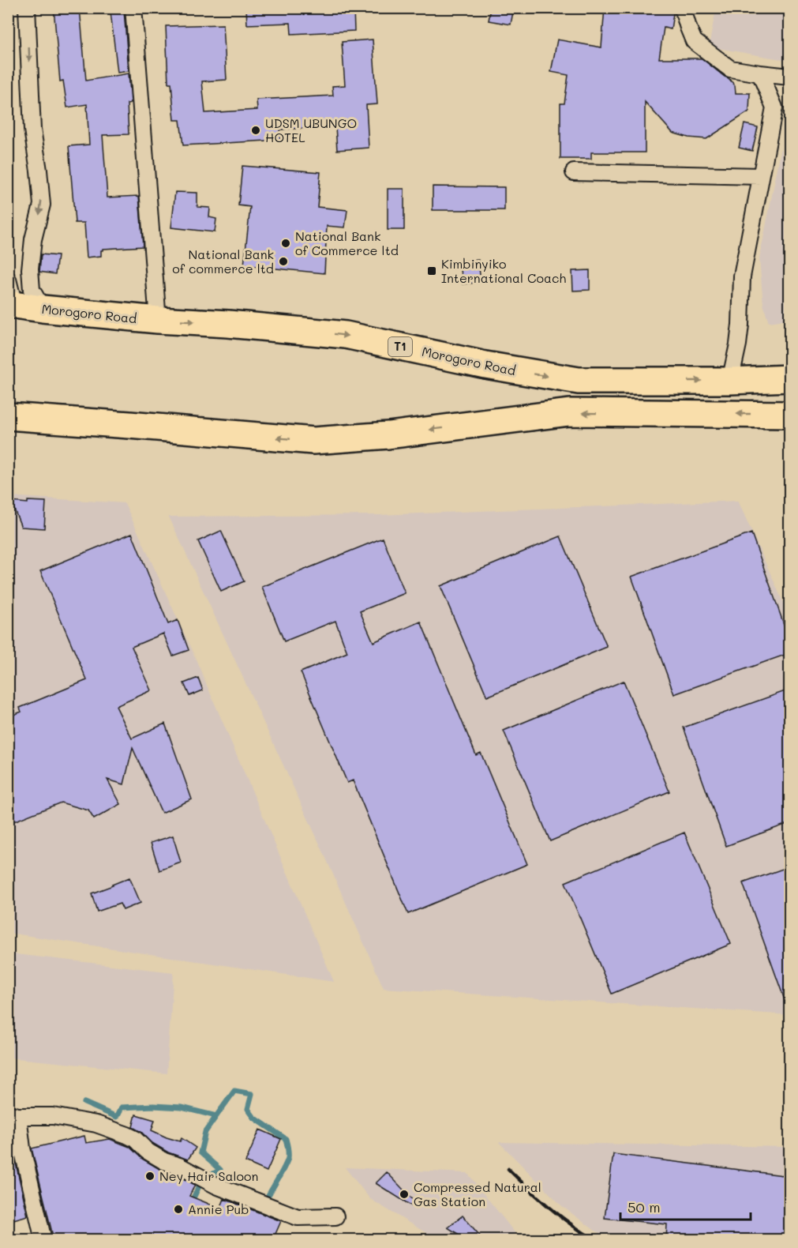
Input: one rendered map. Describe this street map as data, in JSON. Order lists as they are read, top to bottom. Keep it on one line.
{"streets":{"highway":["Morogoro Road","T1"]},"places":{"other":["UDSM UBUNGO HOTEL","National Bank of Commerce ltd","National Bank of commerce ltd","Ney Hair Saloon","Compressed Natural Gas Station","Annie Pub"],"transit":["Kimbinyiko International Coach"]},"scale_bar":"50 m"}
